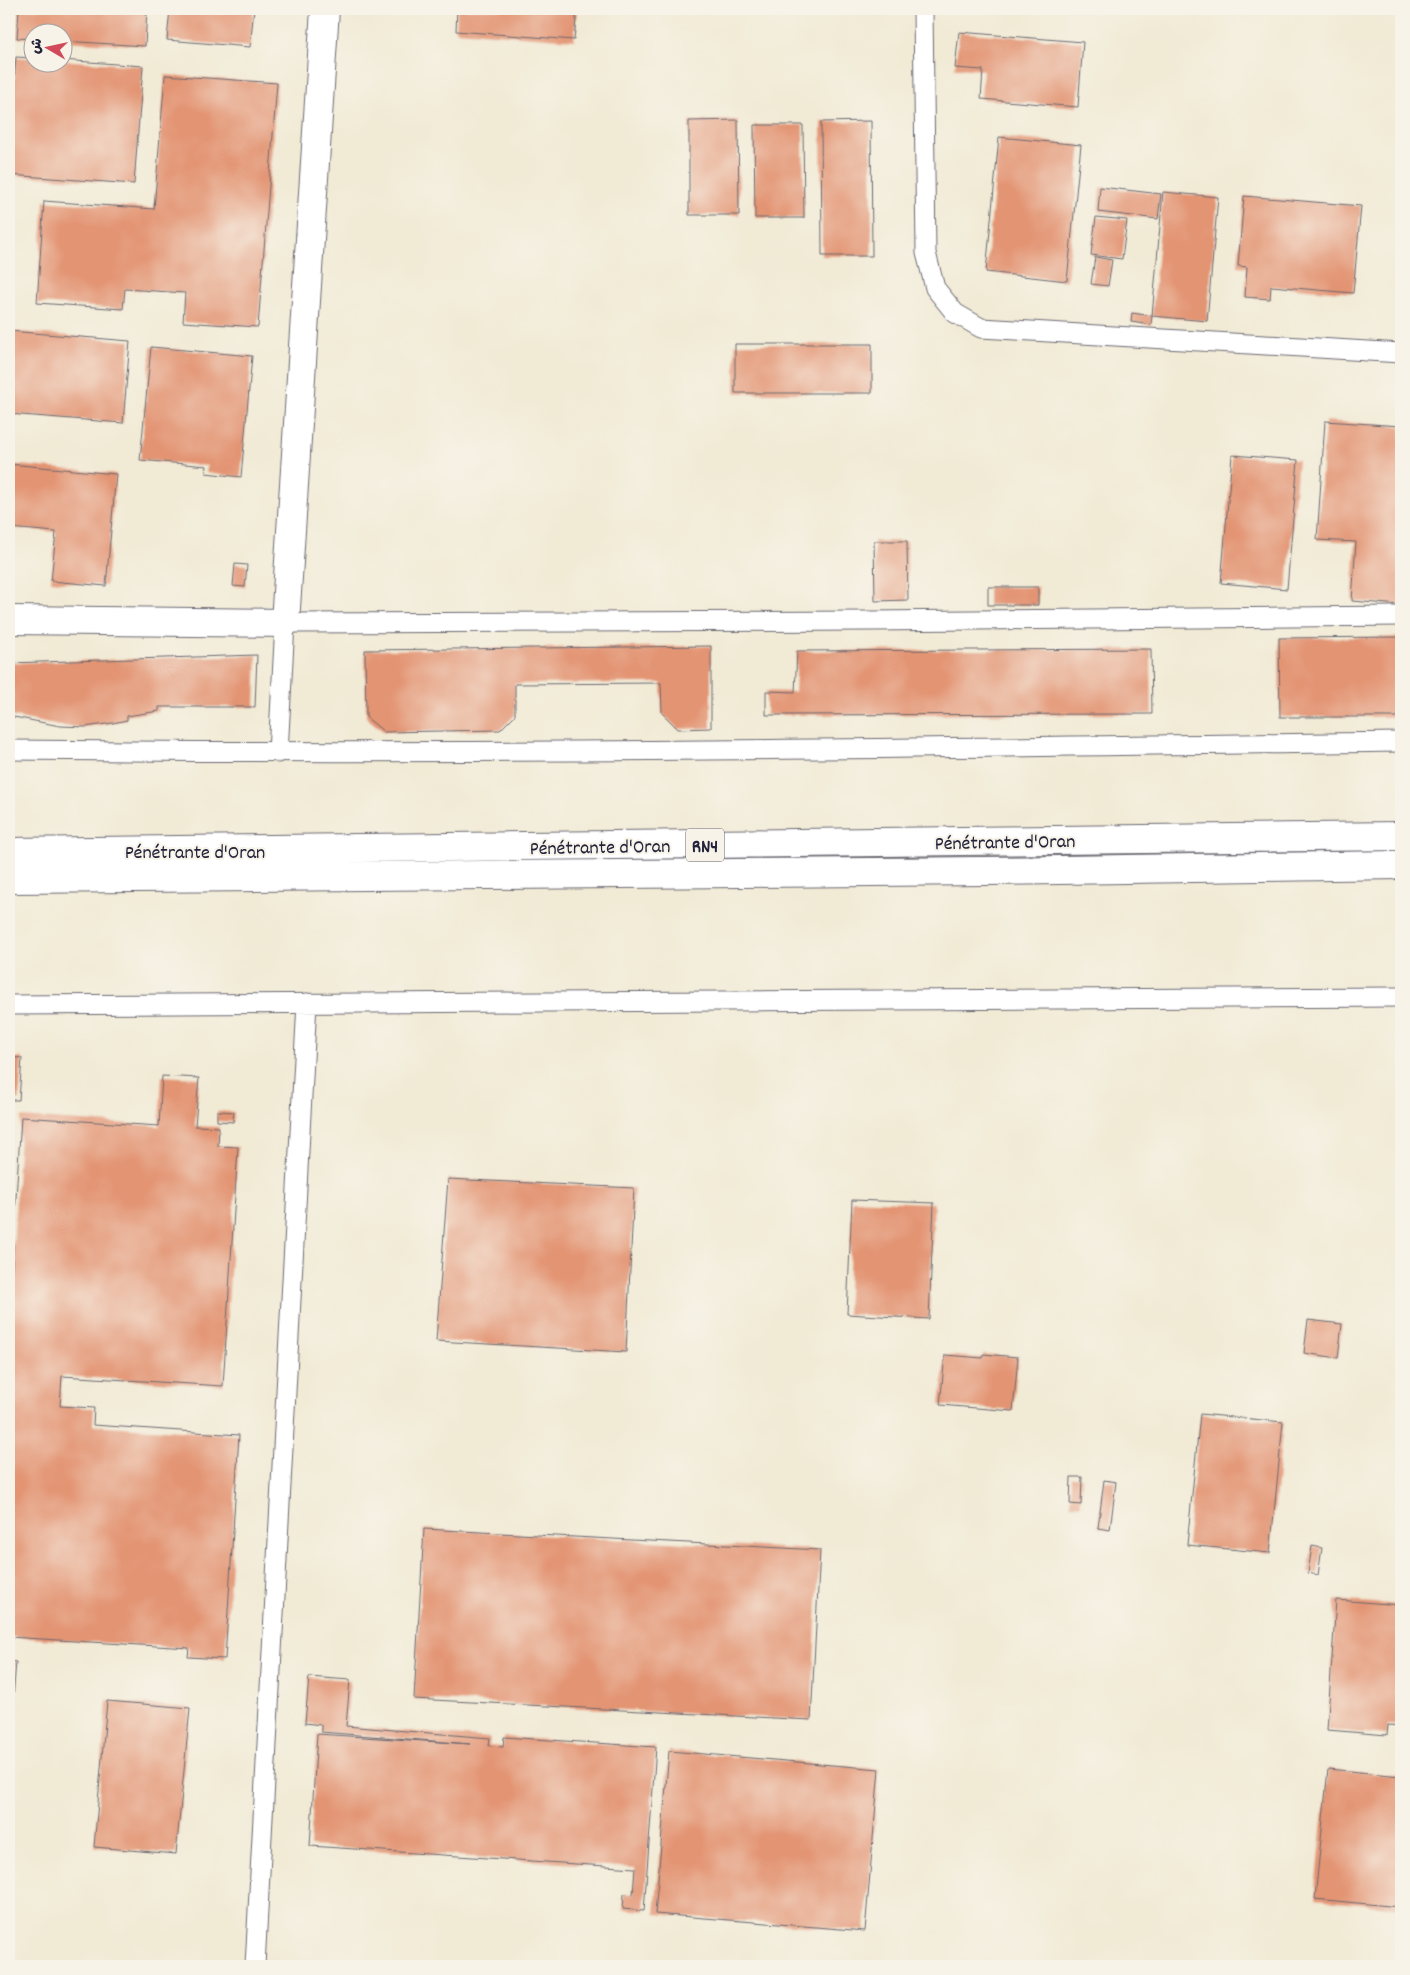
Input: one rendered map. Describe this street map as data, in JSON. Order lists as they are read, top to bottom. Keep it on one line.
{"streets":{"main road":["Pénétrante d'Oran","RN4"]},"north":"left"}
